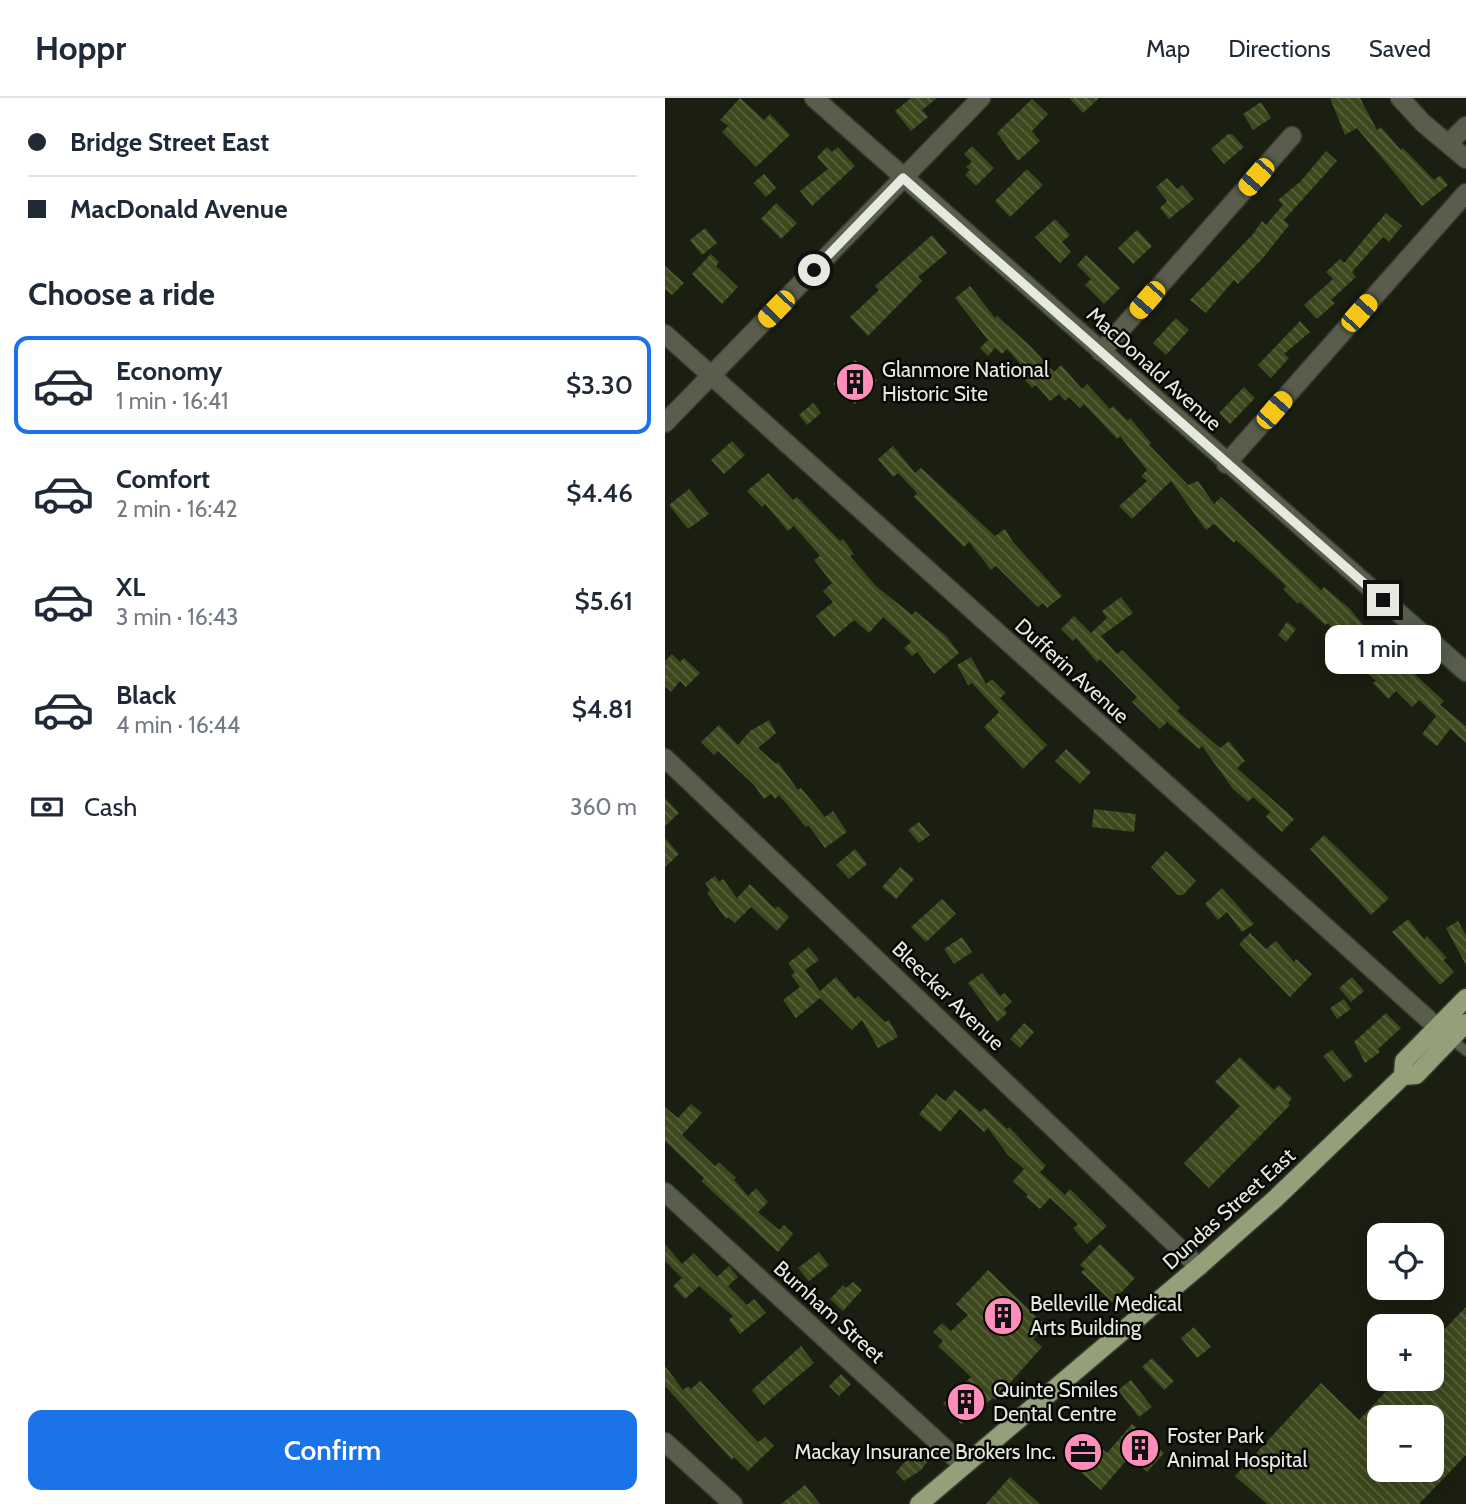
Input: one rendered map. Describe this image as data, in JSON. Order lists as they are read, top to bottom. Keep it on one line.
{"streets":{"main road":["Dundas Street East"],"street":["MacDonald Avenue","Dufferin Avenue","Bleecker Avenue","Burnham Street"]},"crossings":[["Dufferin Avenue","Dundas Street East"],["Bleecker Avenue","Dundas Street East"],["Dundas Street East","Burnham Street"]],"places":{"building":["Glanmore National Historic Site","Belleville Medical Arts Building","Quinte Smiles Dental Centre","Foster Park Animal Hospital"],"office":["Mackay Insurance Brokers Inc."]},"page":{"header":"Hoppr","nav":["Map","Directions","Saved"],"banner":["Bridge Street East","MacDonald Avenue"],"heading":"Choose a ride","list":[{"name":"Economy","note":"1 min · 16:41","value":"$3.30"},{"name":"Comfort","note":"2 min · 16:42","value":"$4.46"},{"name":"XL","note":"3 min · 16:43","value":"$5.61"},{"name":"Black","note":"4 min · 16:44","value":"$4.81"}],"bubble":"1 min","pay":["Cash","360 m"],"map_buttons":["+","−"],"buttons":"Confirm"}}
